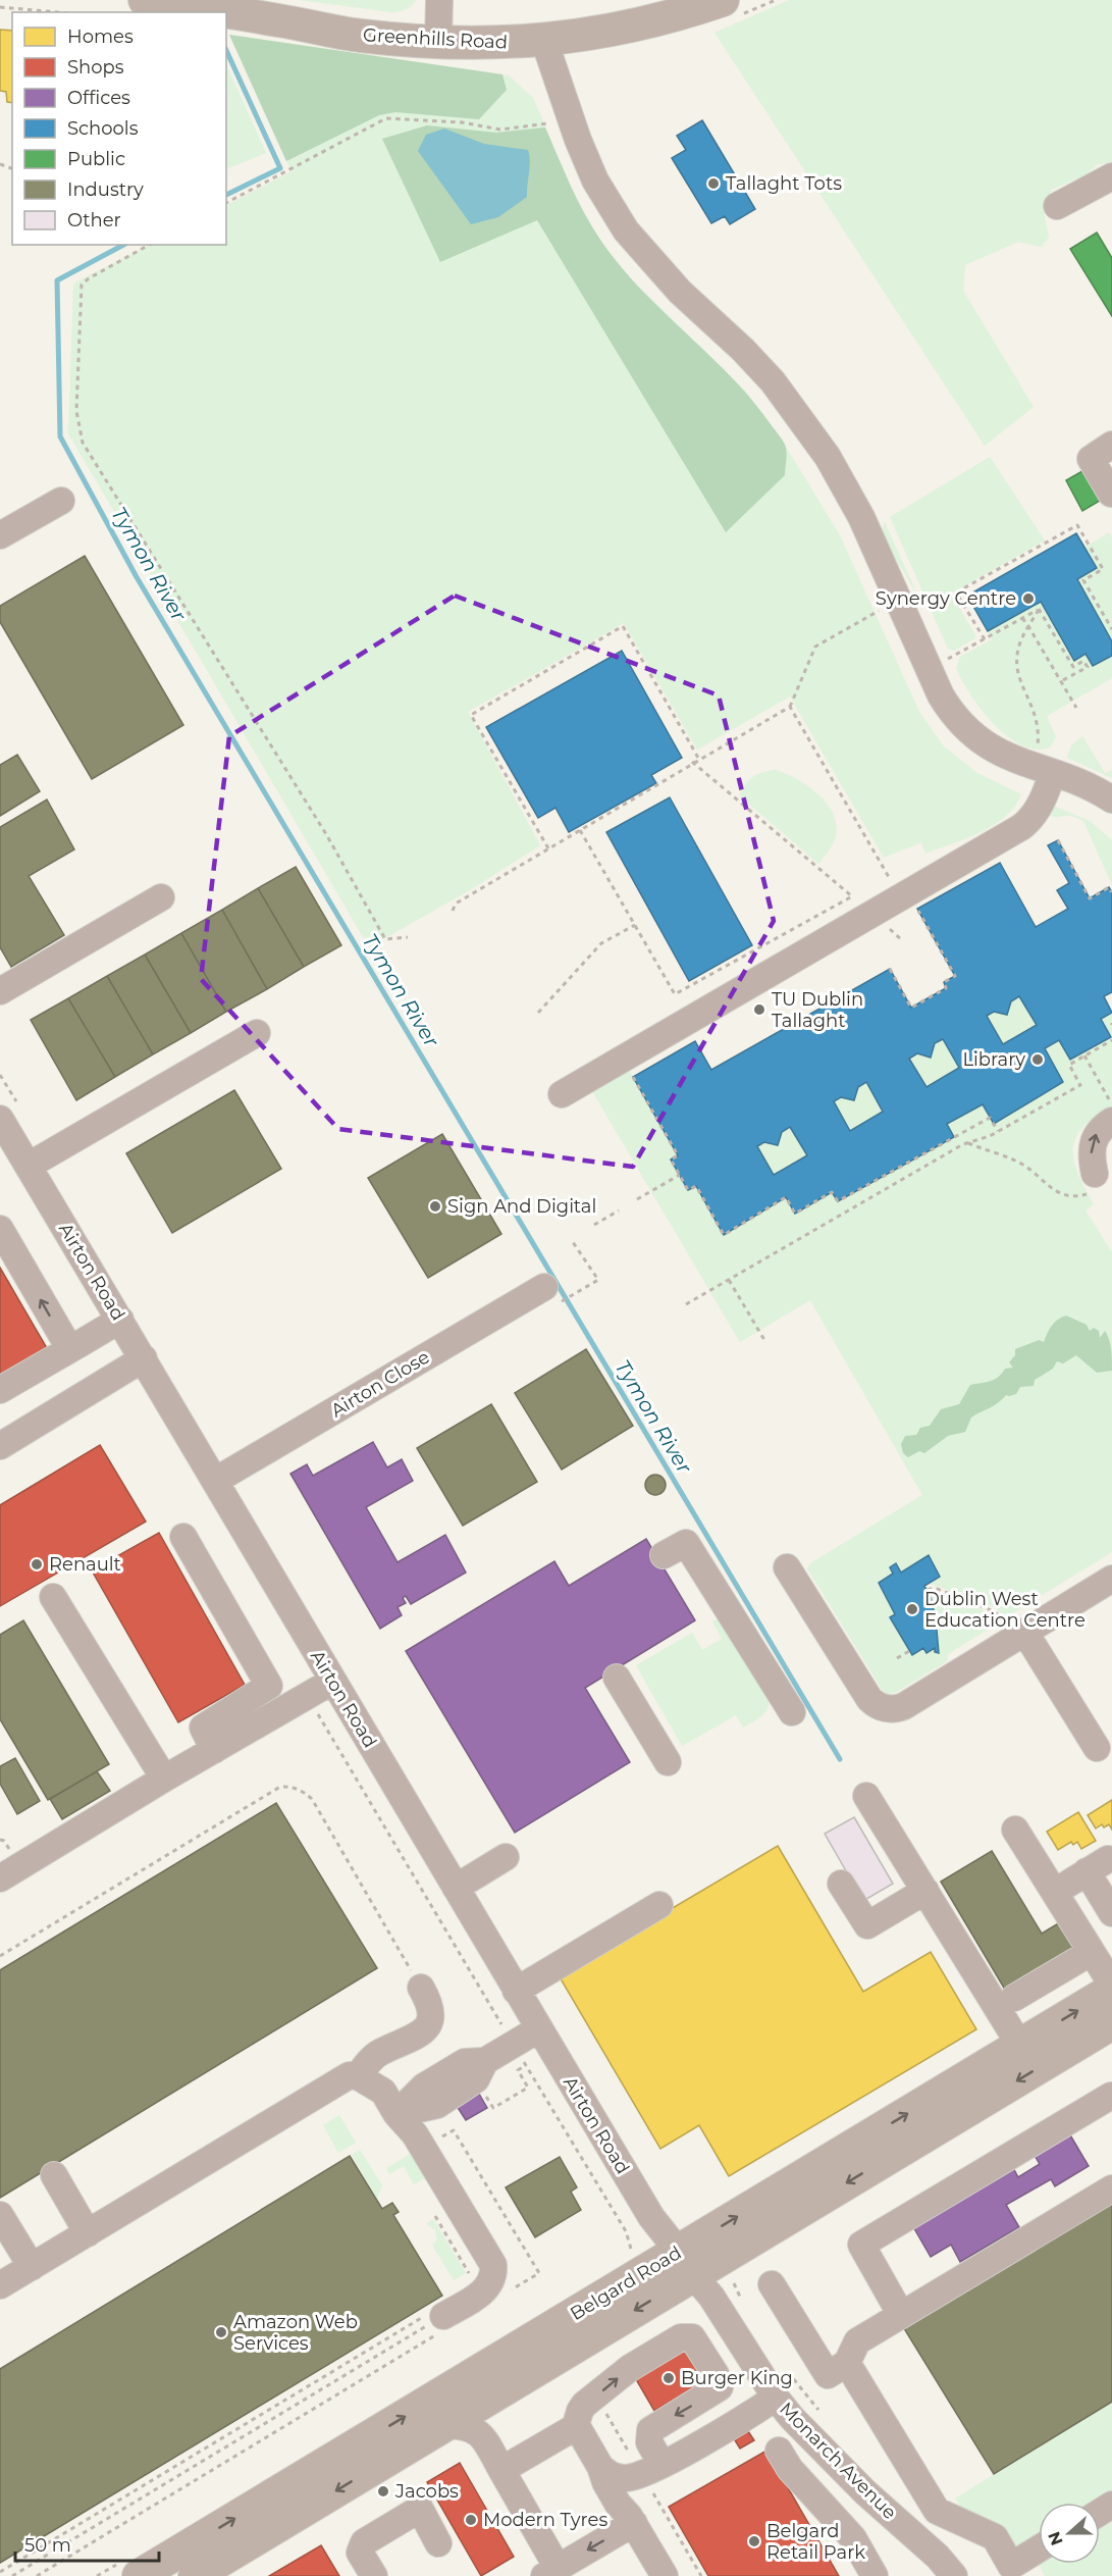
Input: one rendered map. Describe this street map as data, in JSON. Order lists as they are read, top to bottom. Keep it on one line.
{"streets":{"main road":["Greenhills Road","Belgard Road"],"street":["Airton Road","Airton Close","Monarch Avenue"]},"crossings":[["Airton Road","Airton Close"],["Airton Road","Belgard Road"],["Airton Road","Monarch Avenue"],["Belgard Road","Monarch Avenue"]],"water":["Tymon River"],"places":["Tallaght Tots","Synergy Centre","TU Dublin Tallaght","Library","Sign And Digital","Renault","Dublin West Education Centre","Amazon Web Services","Burger King","Jacobs","Modern Tyres","Belgard Retail Park"],"legend":["Homes","Shops","Offices","Schools","Public","Industry","Other"],"scale_bar":"50 m","north":"left"}
